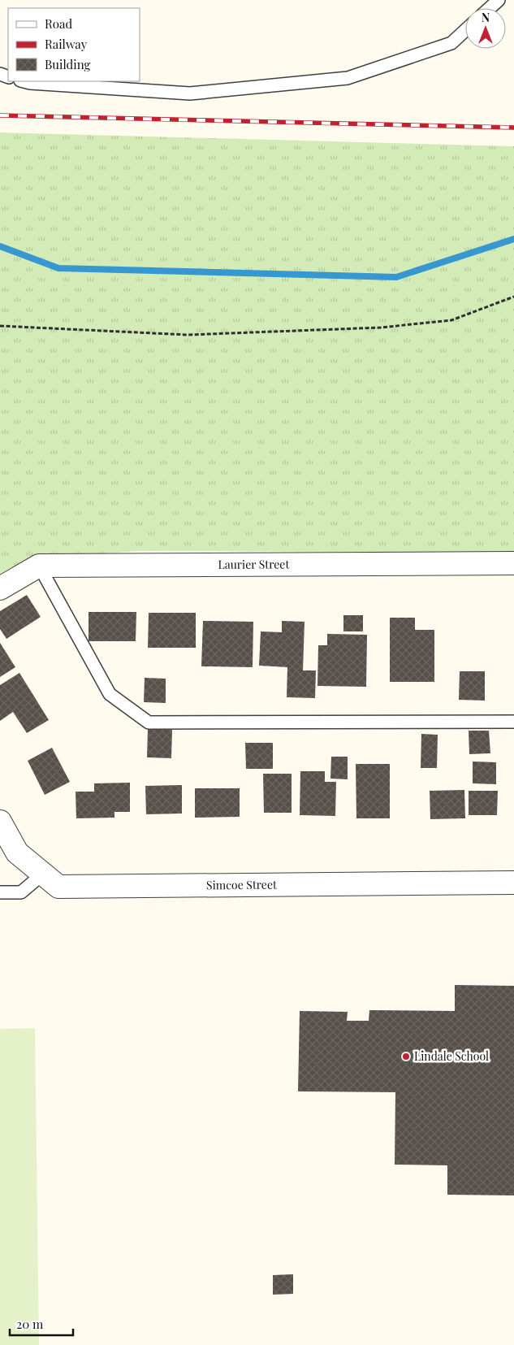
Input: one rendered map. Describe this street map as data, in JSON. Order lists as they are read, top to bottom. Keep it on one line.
{"streets":{"street":["Laurier Street","Simcoe Street"]},"places":["Lindale School"],"legend":["Road","Railway","Building"],"scale_bar":"20 m","north":"top"}
